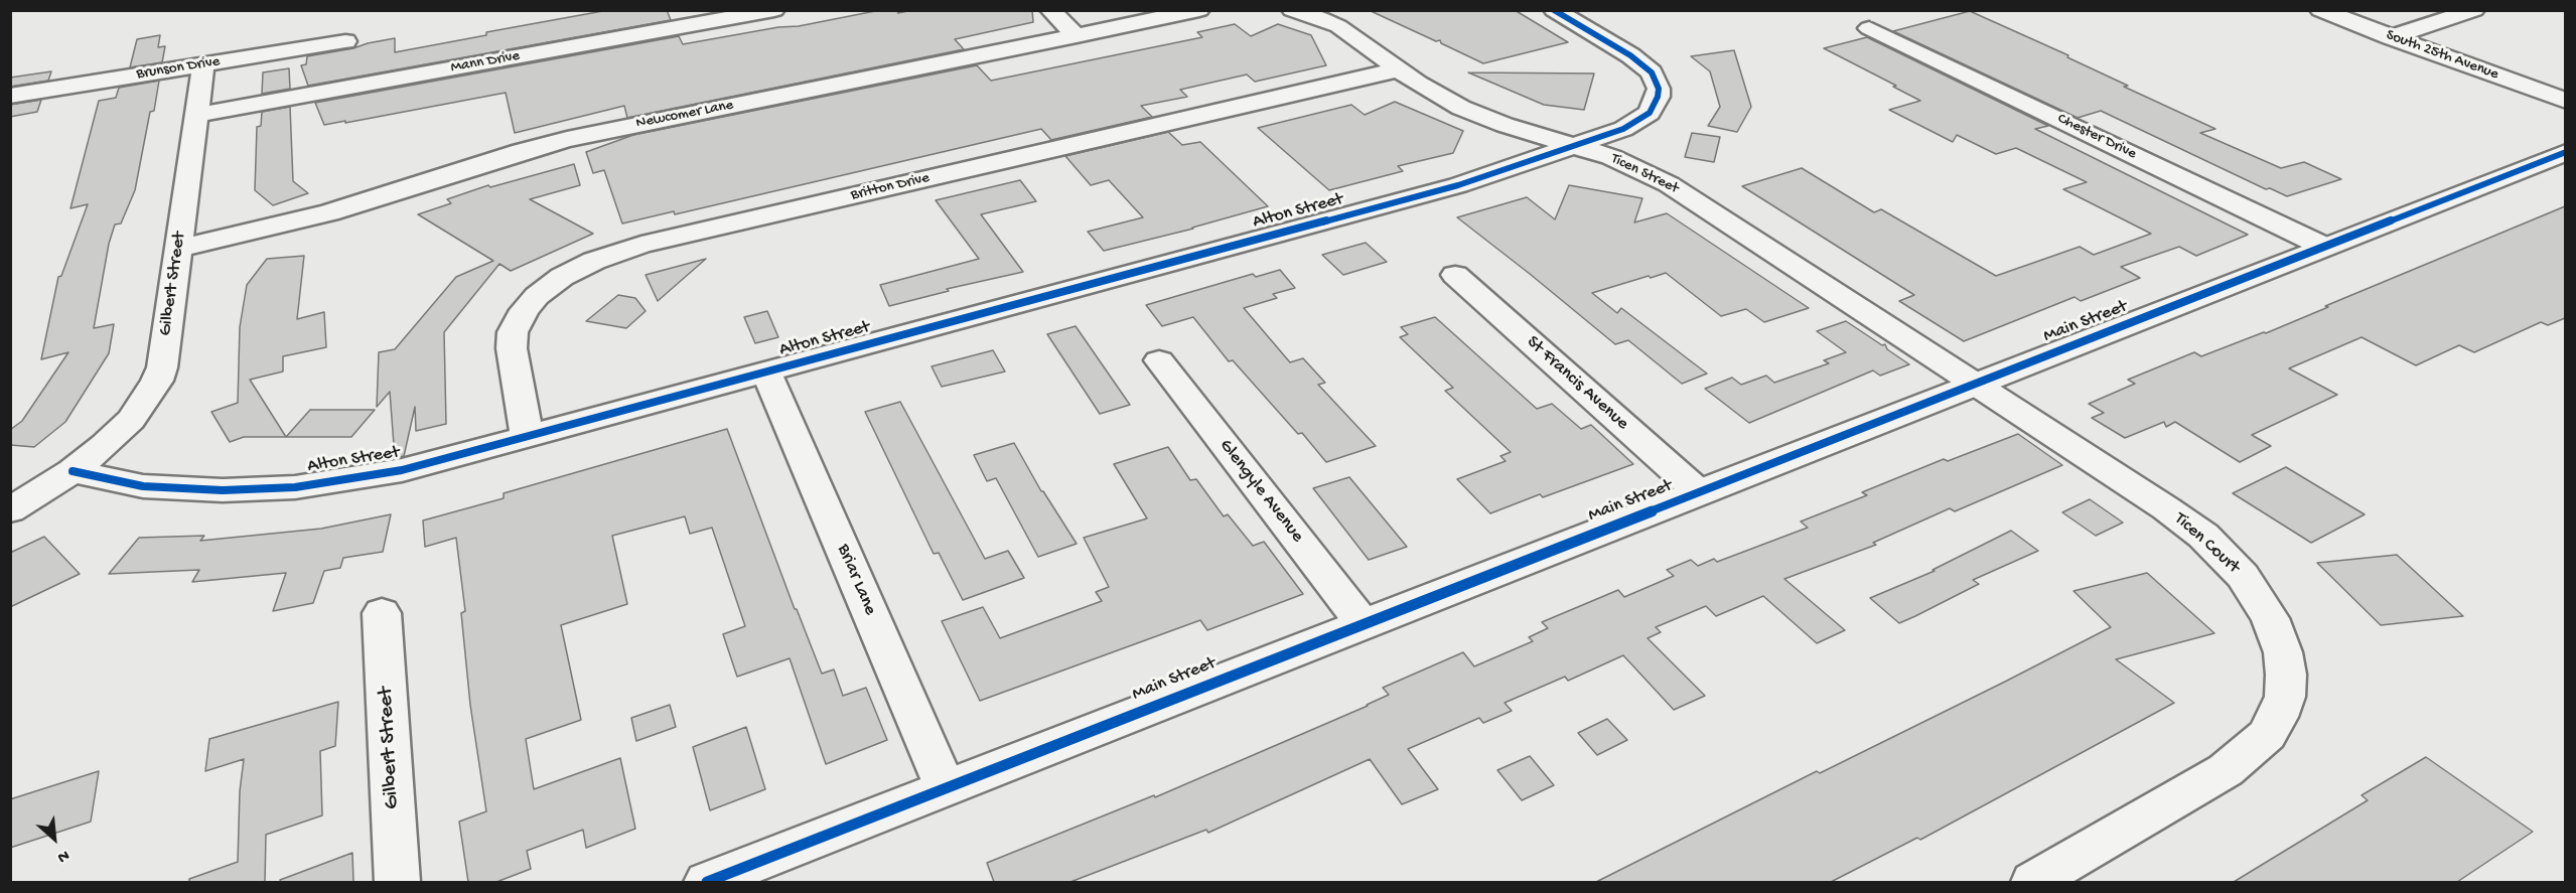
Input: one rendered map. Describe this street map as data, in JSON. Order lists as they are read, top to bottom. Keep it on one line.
{"streets":{"street":["South 25th Avenue","Mann Drive","Brunson Drive","Newcomer Lane","Chester Drive","Ticen Street","Britton Drive","Alton Street","Gilbert Street","Main Street","St Francis Avenue","Glengyle Avenue","Ticen Court","Briar Lane"]},"crossings":[["Mann Drive","Gilbert Street"],["Brunson Drive","Gilbert Street"],["Newcomer Lane","Gilbert Street"],["Chester Drive","Main Street"],["Ticen Street","Britton Drive"],["Ticen Street","Alton Street"],["Ticen Street","Main Street"],["Ticen Street","Ticen Court"],["Britton Drive","Alton Street"],["Alton Street","Gilbert Street"],["Alton Street","Briar Lane"],["Main Street","St Francis Avenue"],["Main Street","Glengyle Avenue"],["Main Street","Ticen Court"],["Main Street","Briar Lane"]],"north":"bottom right"}
